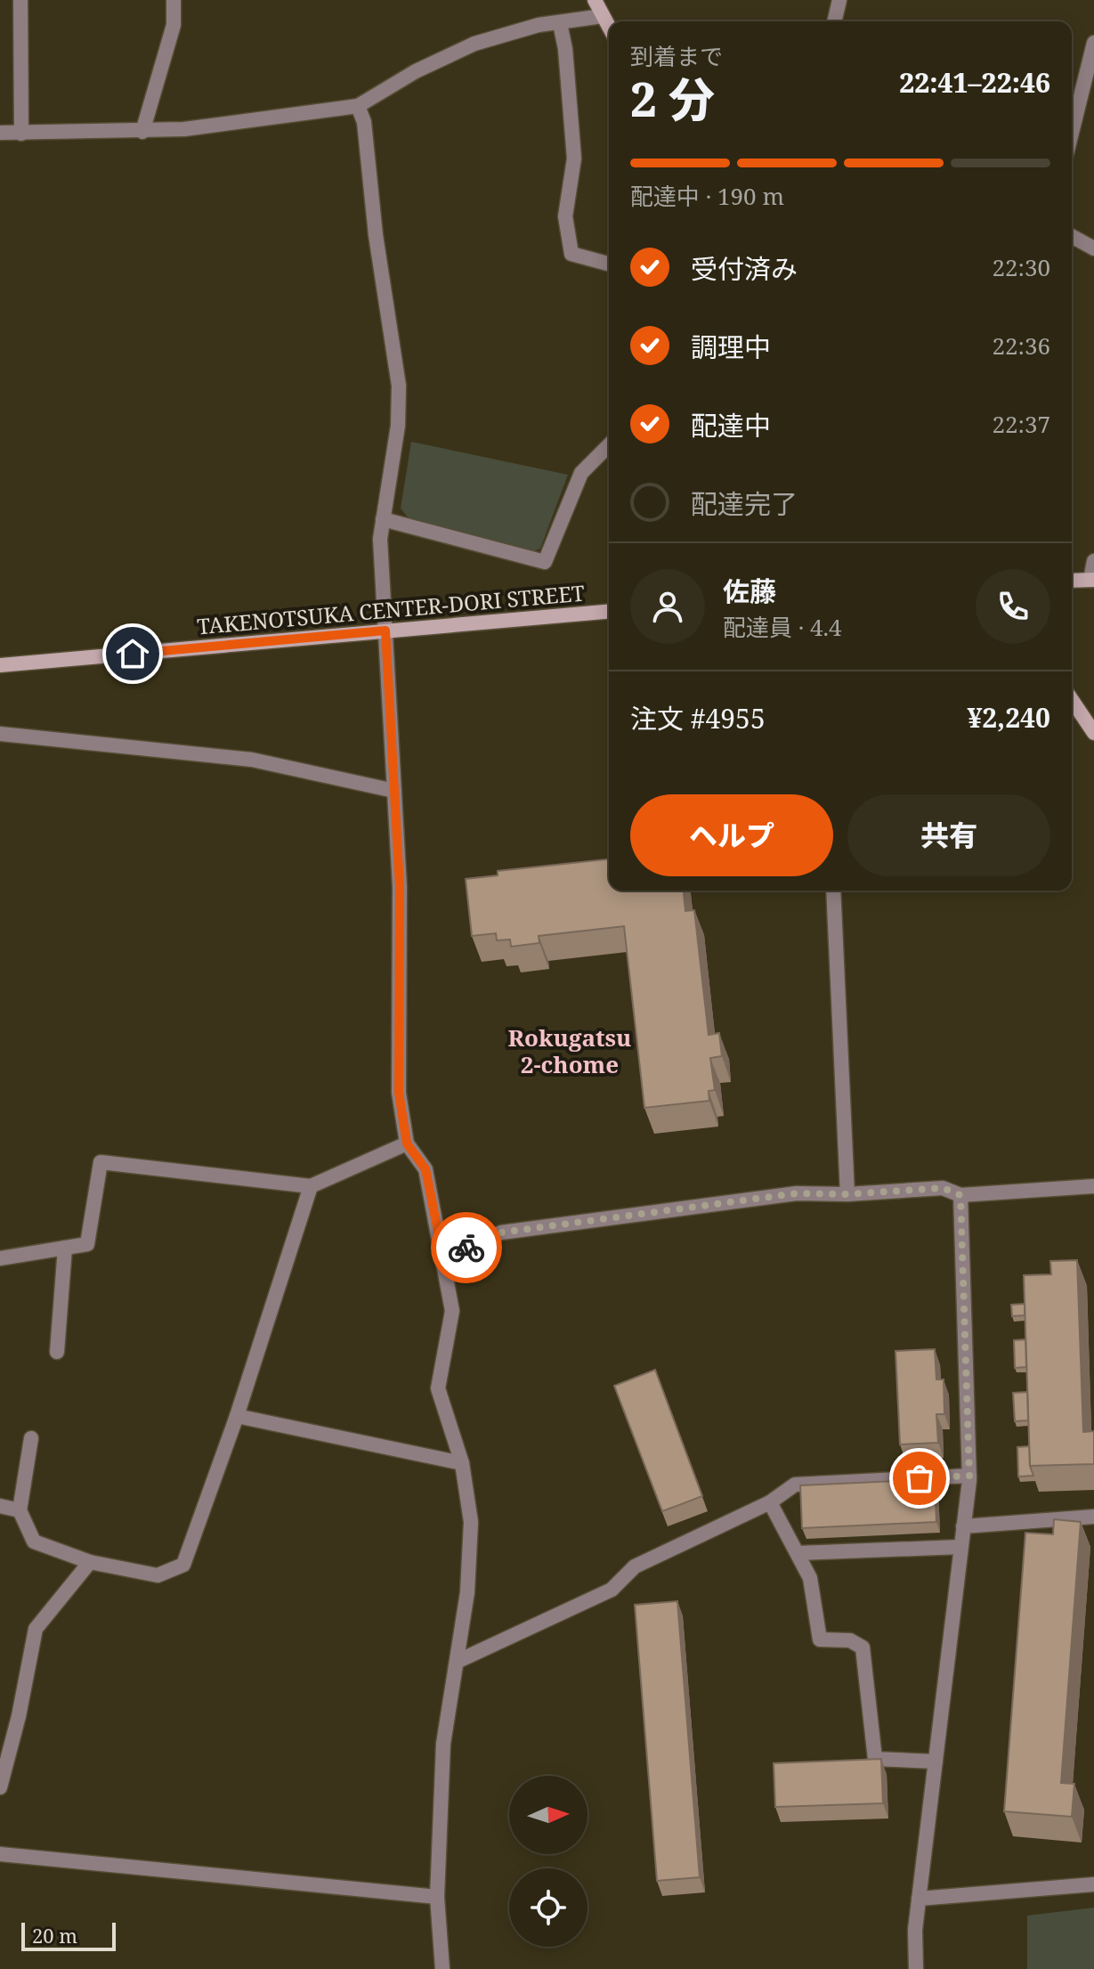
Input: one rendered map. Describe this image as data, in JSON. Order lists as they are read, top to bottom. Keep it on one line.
{"streets":{"street":["TAKENOTSUKA CENTER-DORI STREET"]},"districts":["Rokugatsu 2-chome"],"scale_bar":"20 m","north":"right","page":{"heading":["2 分","到着まで","22:41–22:46"],"panel":["佐藤","配達員 · 4.4","注文 #4955","¥2,240"],"bar":"配達中 · 190 m","list":[["受付済み","22:30"],["調理中","22:36"],["配達中","22:37"],"配達完了"],"buttons":["ヘルプ","共有"],"scale":"20 m"}}
